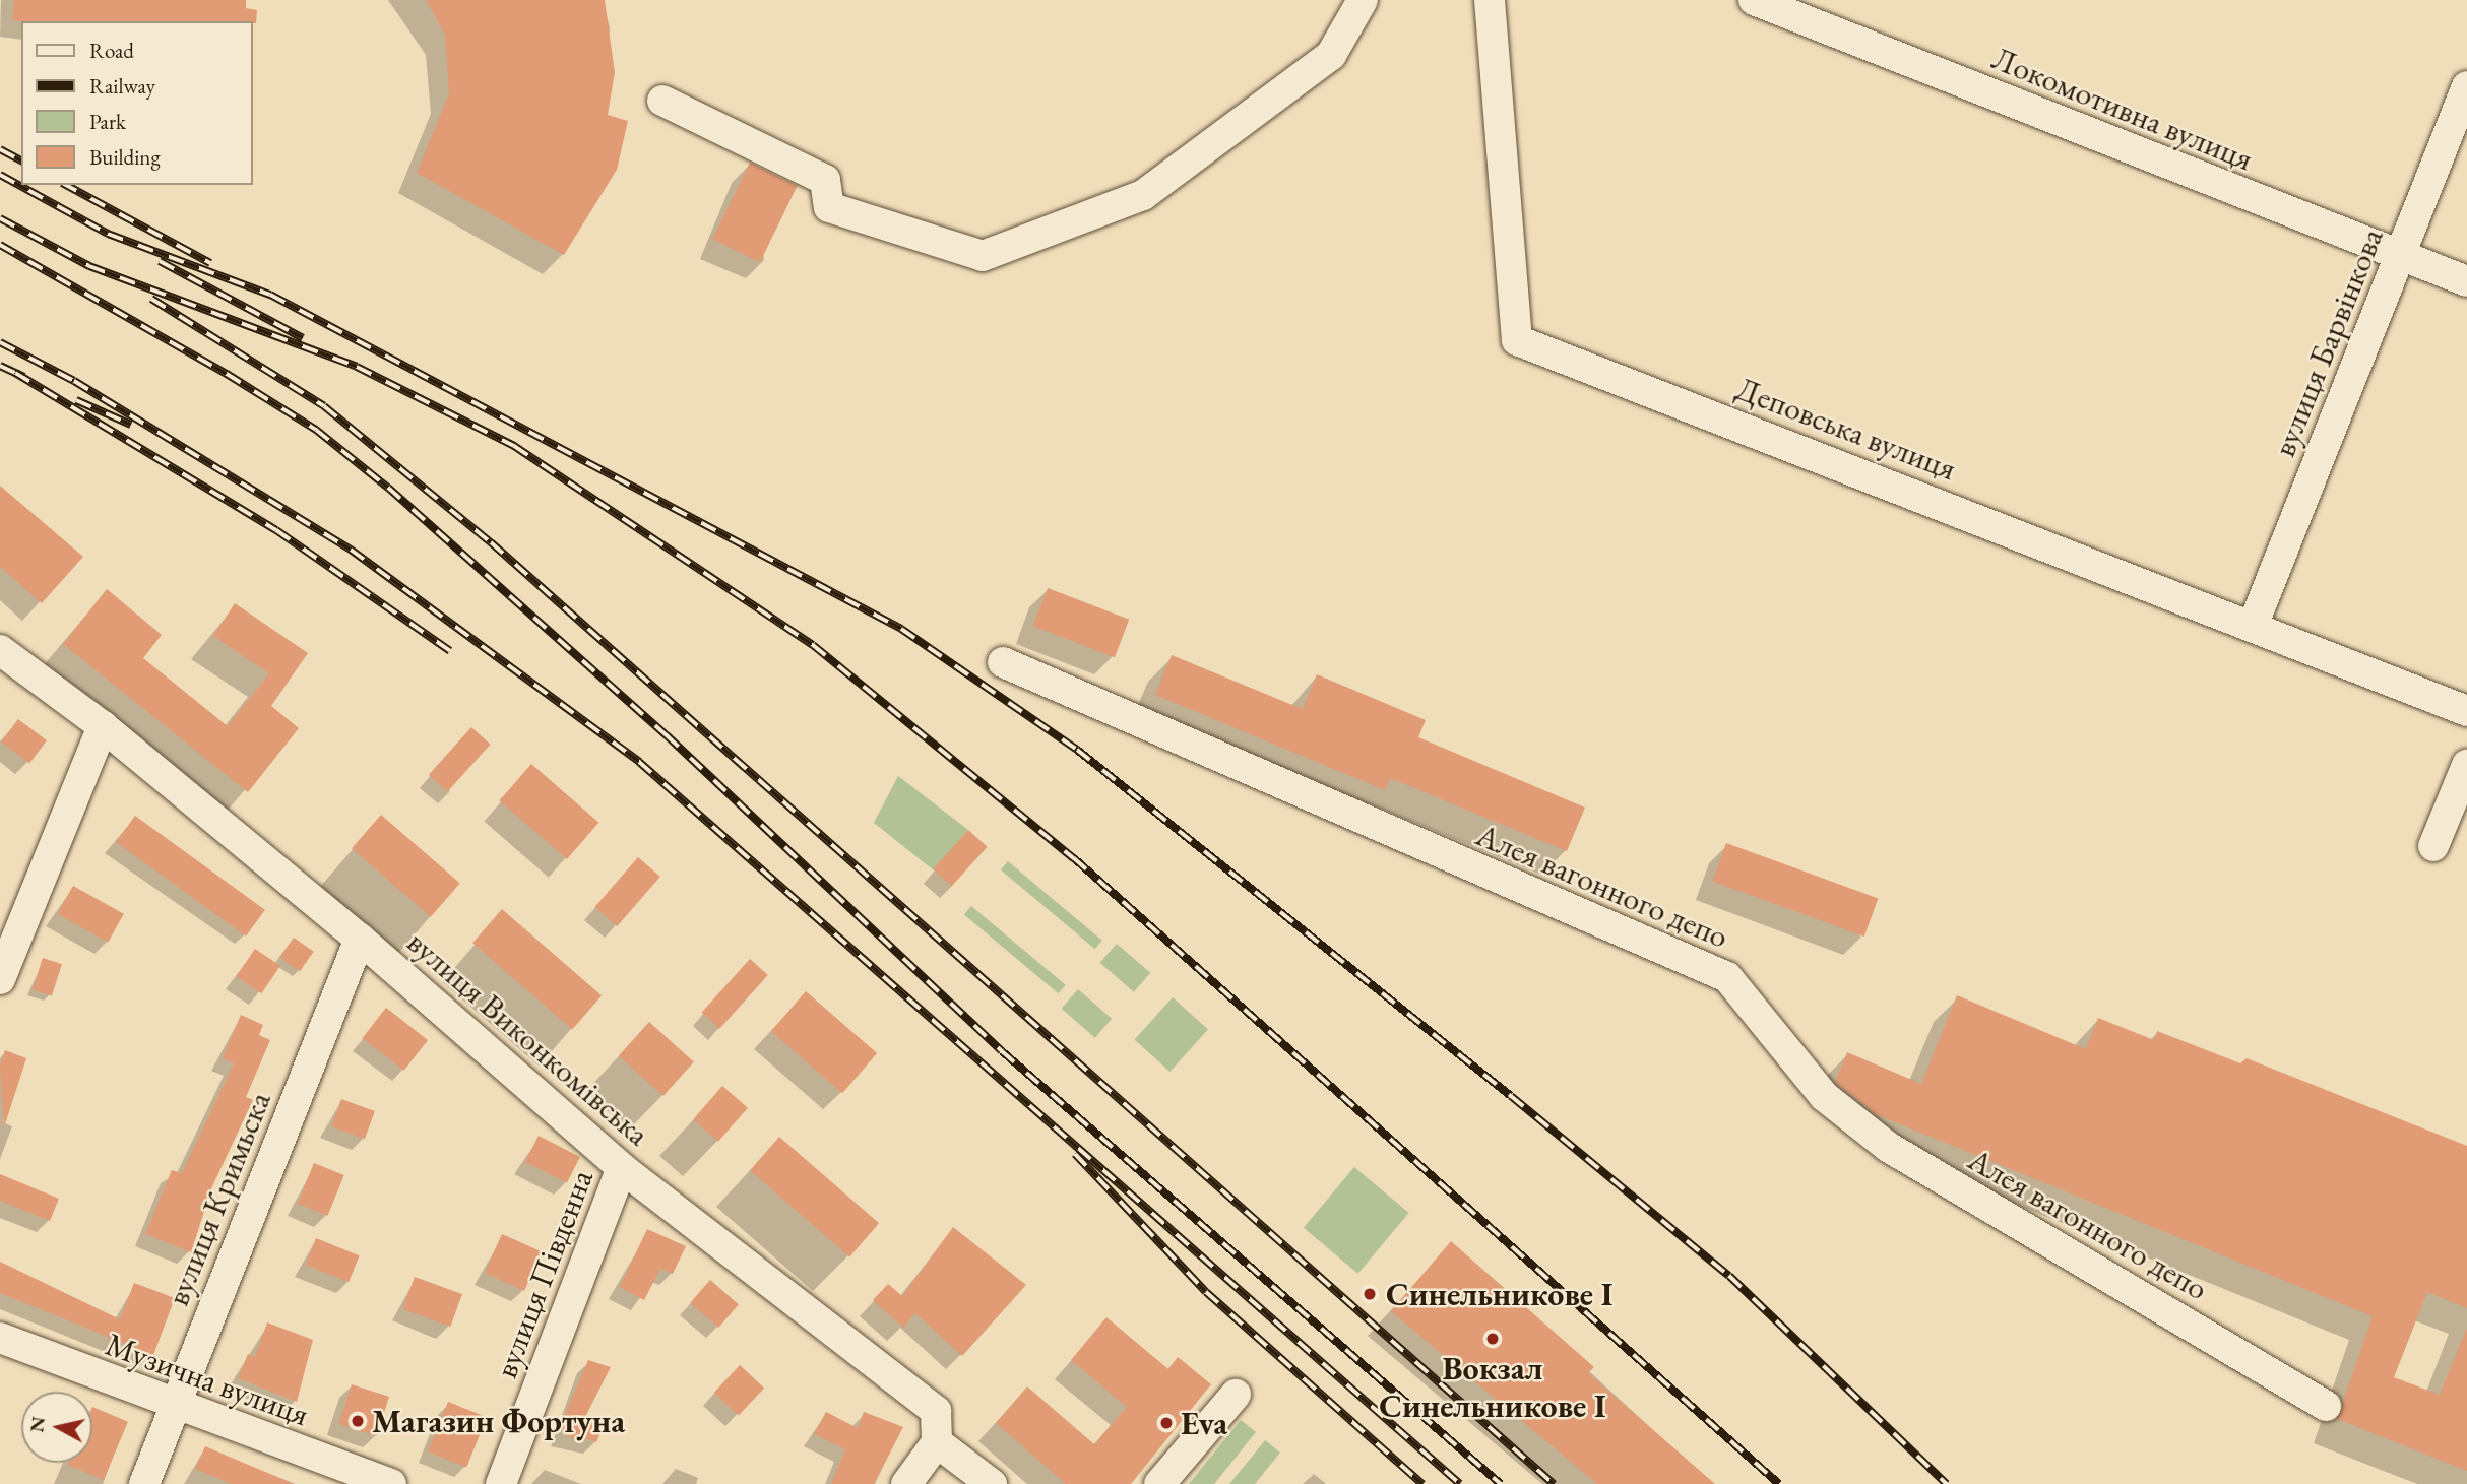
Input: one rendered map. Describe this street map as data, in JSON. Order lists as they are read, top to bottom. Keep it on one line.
{"streets":{"street":["Локомотивна вулиця","вулиця Барвінкова","Деповська вулиця","Алея вагонного депо","вулиця Виконкомівська","вулиця Кримьска","вулиця Південна","Музична вулиця"]},"crossings":[["Локомотивна вулиця","вулиця Барвінкова"],["вулиця Барвінкова","Деповська вулиця"],["вулиця Виконкомівська","вулиця Кримьска"],["вулиця Виконкомівська","вулиця Південна"],["вулиця Кримьска","Музична вулиця"]],"places":["Синельникове І","Вокзал Синельникове І","Магазин Фортуна","Eva"],"legend":["Road","Railway","Park","Building"],"north":"left"}
